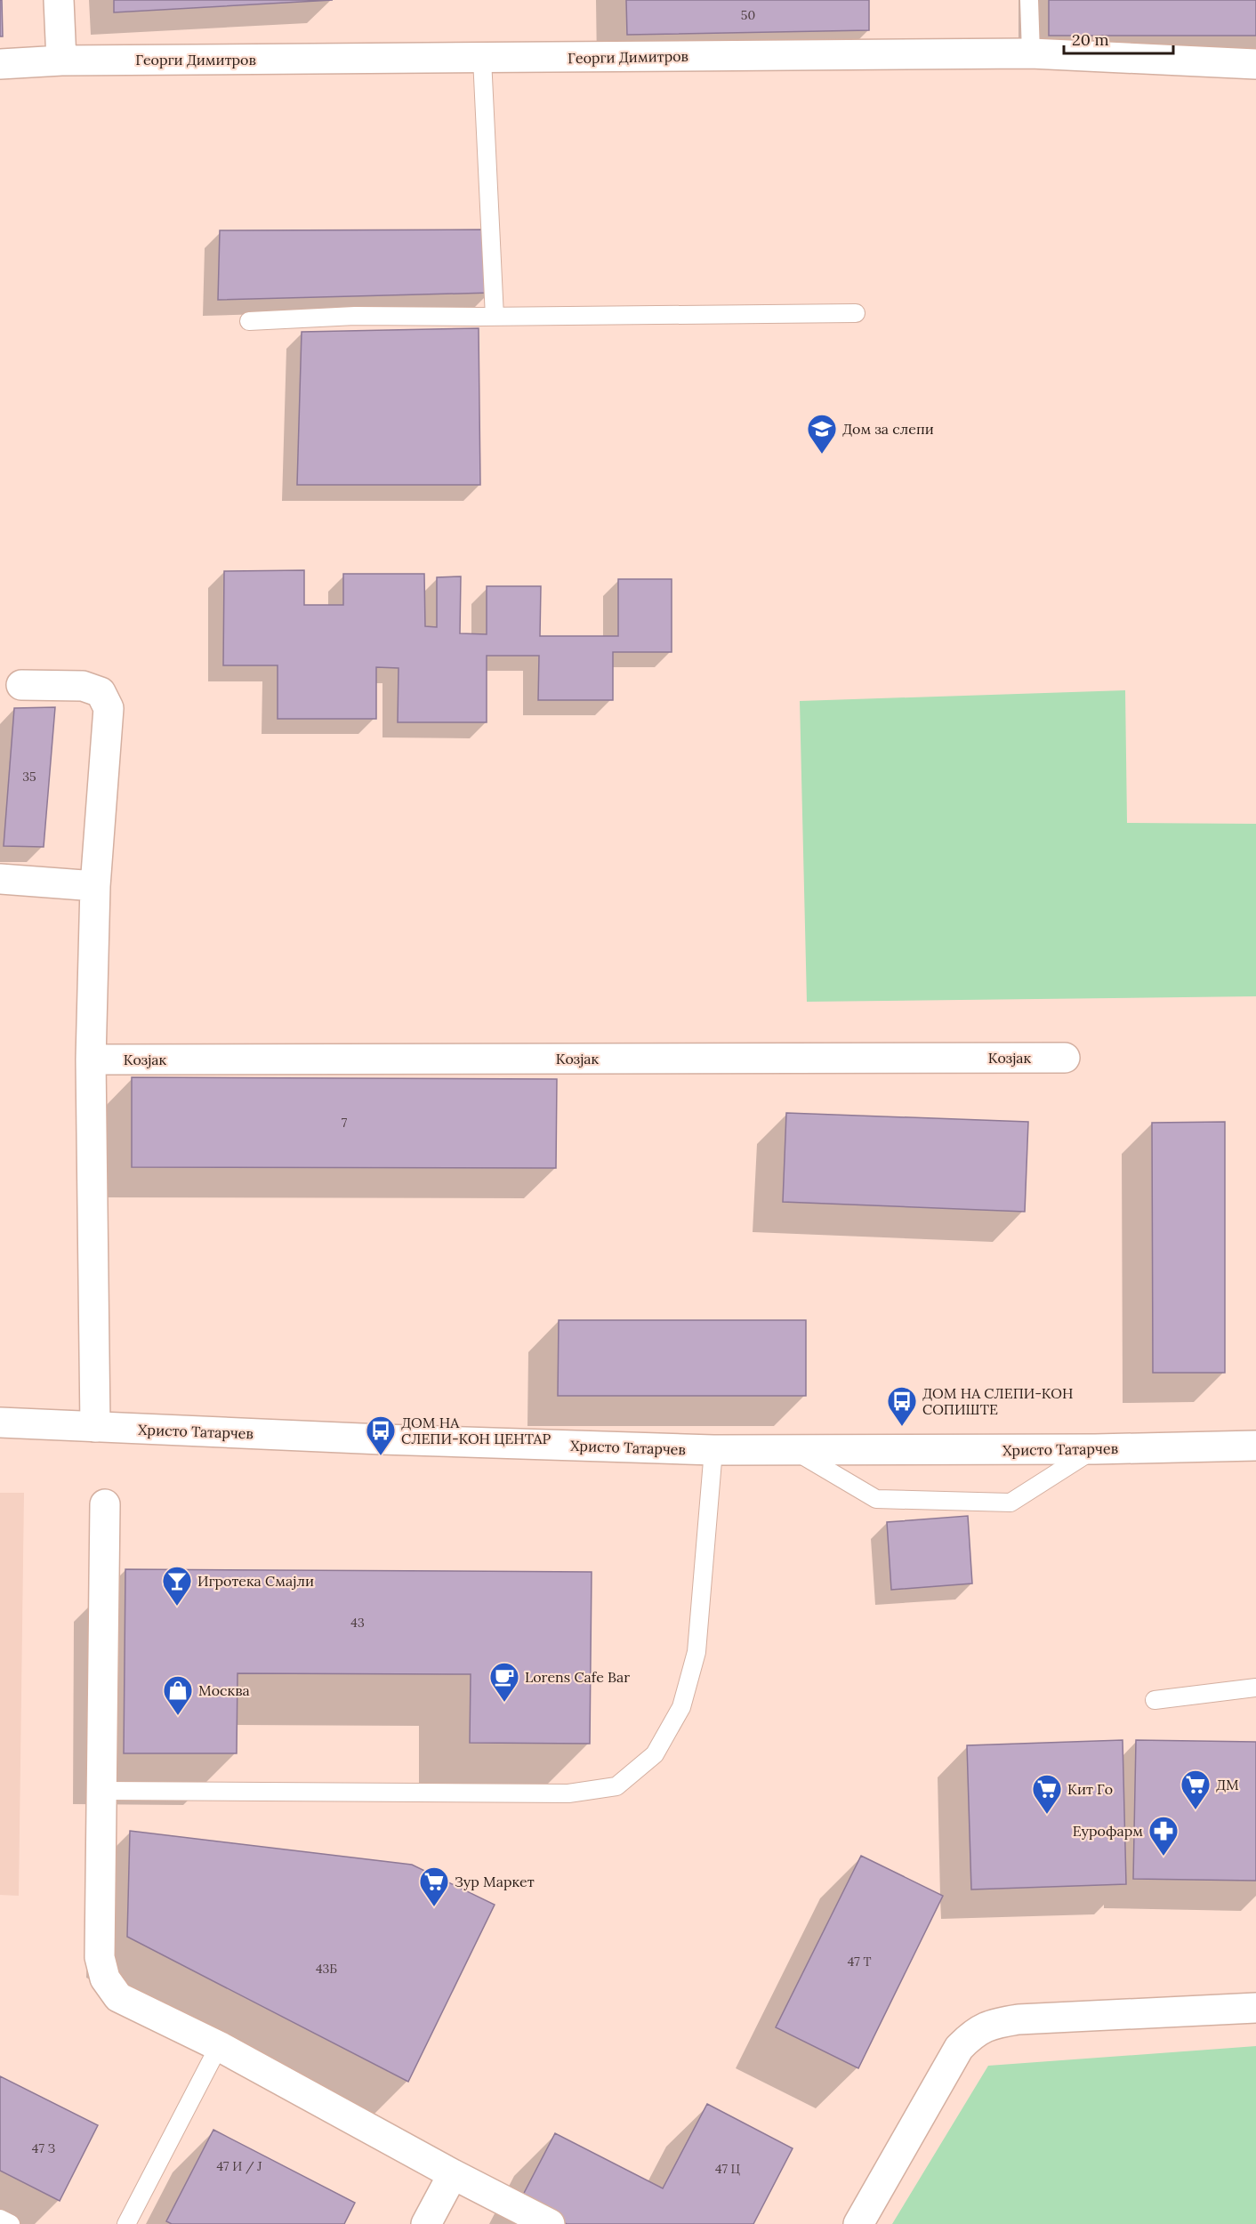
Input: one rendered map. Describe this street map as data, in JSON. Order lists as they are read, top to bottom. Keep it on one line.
{"streets":{"street":["Георги Димитров","Козјак","Христо Татарчев"]},"places":{"school or university":["Дом за слепи"],"bus stop":["ДОМ НА СЛЕПИ-КОН СОПИШТЕ","ДОМ НА СЛЕПИ-КОН ЦЕНТАР"],"bar":["Игротека Смајли"],"cafe":["Lorens Cafe Bar"],"shop":["Москва"],"supermarket":["ДМ","Кит Го","Зур Маркет"],"pharmacy":["Еурофарм"]},"house_numbers":["50","35","7","43","47 Т","43Б","47 З","47 И / Ј","47 Ц"],"scale_bar":"20 m"}
